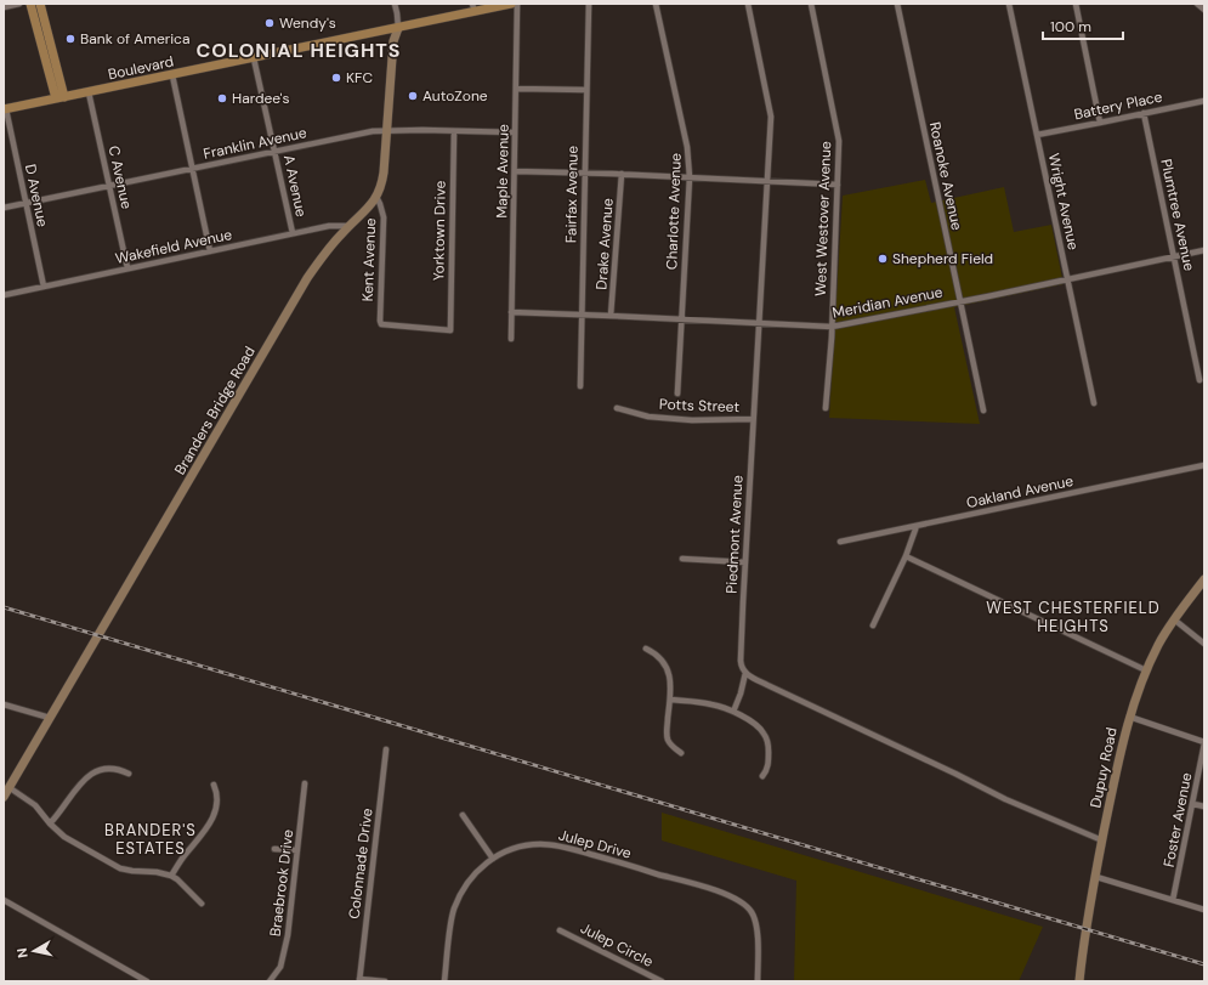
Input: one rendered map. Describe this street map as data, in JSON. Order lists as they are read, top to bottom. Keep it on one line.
{"streets":{"main road":["Boulevard"],"street":["Battery Place","Franklin Avenue","Maple Avenue","Roanoke Avenue","C Avenue","A Avenue","Fairfax Avenue","D Avenue","Wright Avenue","Charlotte Avenue","Plumtree Avenue","West Westover Avenue","Yorktown Drive","Drake Avenue","Wakefield Avenue","Kent Avenue","Meridian Avenue","Potts Street","Branders Bridge Road","Oakland Avenue","Piedmont Avenue","Dupuy Road","Foster Avenue","Julep Drive","Colonnade Drive","Braebrook Drive","Julep Circle"]},"crossings":[["Boulevard","C Avenue"],["Boulevard","A Avenue"],["Boulevard","D Avenue"],["Boulevard","Branders Bridge Road"],["Battery Place","Wright Avenue"],["Battery Place","Plumtree Avenue"],["Franklin Avenue","Maple Avenue"],["Franklin Avenue","C Avenue"],["Franklin Avenue","A Avenue"],["Franklin Avenue","D Avenue"],["Franklin Avenue","Yorktown Drive"],["Franklin Avenue","Branders Bridge Road"],["Maple Avenue","Meridian Avenue"],["Roanoke Avenue","Meridian Avenue"],["C Avenue","Wakefield Avenue"],["A Avenue","Wakefield Avenue"],["Fairfax Avenue","Meridian Avenue"],["D Avenue","Wakefield Avenue"],["Wright Avenue","Meridian Avenue"],["Charlotte Avenue","Meridian Avenue"],["Plumtree Avenue","Meridian Avenue"],["West Westover Avenue","Meridian Avenue"],["Yorktown Drive","Kent Avenue"],["Drake Avenue","Meridian Avenue"],["Wakefield Avenue","Branders Bridge Road"],["Kent Avenue","Branders Bridge Road"],["Meridian Avenue","Piedmont Avenue"],["Potts Street","Piedmont Avenue"]],"districts":["COLONIAL HEIGHTS","WEST CHESTERFIELD HEIGHTS","BRANDER'S ESTATES"],"places":["Wendy's","Bank of America","KFC","AutoZone","Hardee's","Shepherd Field"],"scale_bar":"100 m","north":"left"}
